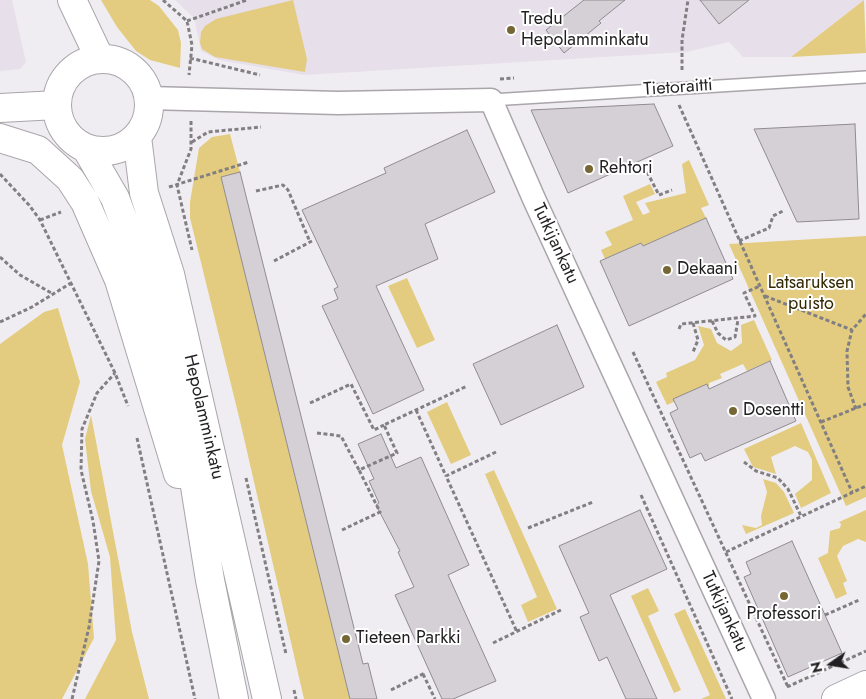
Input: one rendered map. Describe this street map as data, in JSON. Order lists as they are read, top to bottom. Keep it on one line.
{"streets":{"main road":["Hepolamminkatu"],"street":["Tutkijankatu"],"lane":["Tietoraitti"]},"crossings":[["Tietoraitti","Tutkijankatu"]],"parks":["Latsaruksen puisto"],"places":["Tredu Hepolamminkatu","Rehtori","Dekaani","Dosentti","Professori","Tieteen Parkki"],"north":"left"}
